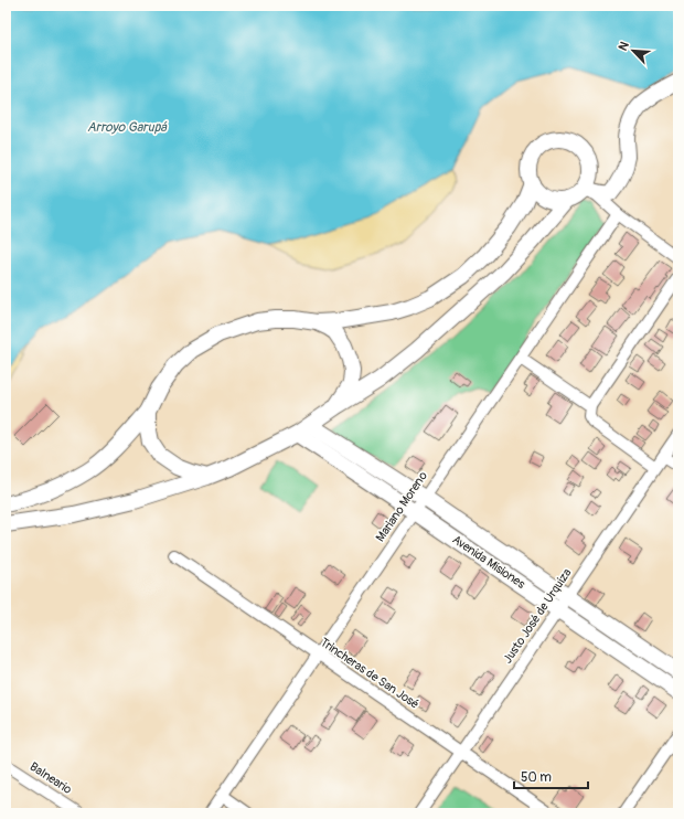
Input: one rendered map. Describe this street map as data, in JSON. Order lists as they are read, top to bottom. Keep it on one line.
{"streets":{"main road":["Avenida Misiones"],"street":["Mariano Moreno","Justo José de Urquiza","Trincheras de San José","Balneario"]},"crossings":[["Mariano Moreno","Avenida Misiones"],["Mariano Moreno","Trincheras de San José"],["Avenida Misiones","Justo José de Urquiza"],["Justo José de Urquiza","Trincheras de San José"]],"water":["Arroyo Garupá"],"scale_bar":"50 m","north":"top left"}
